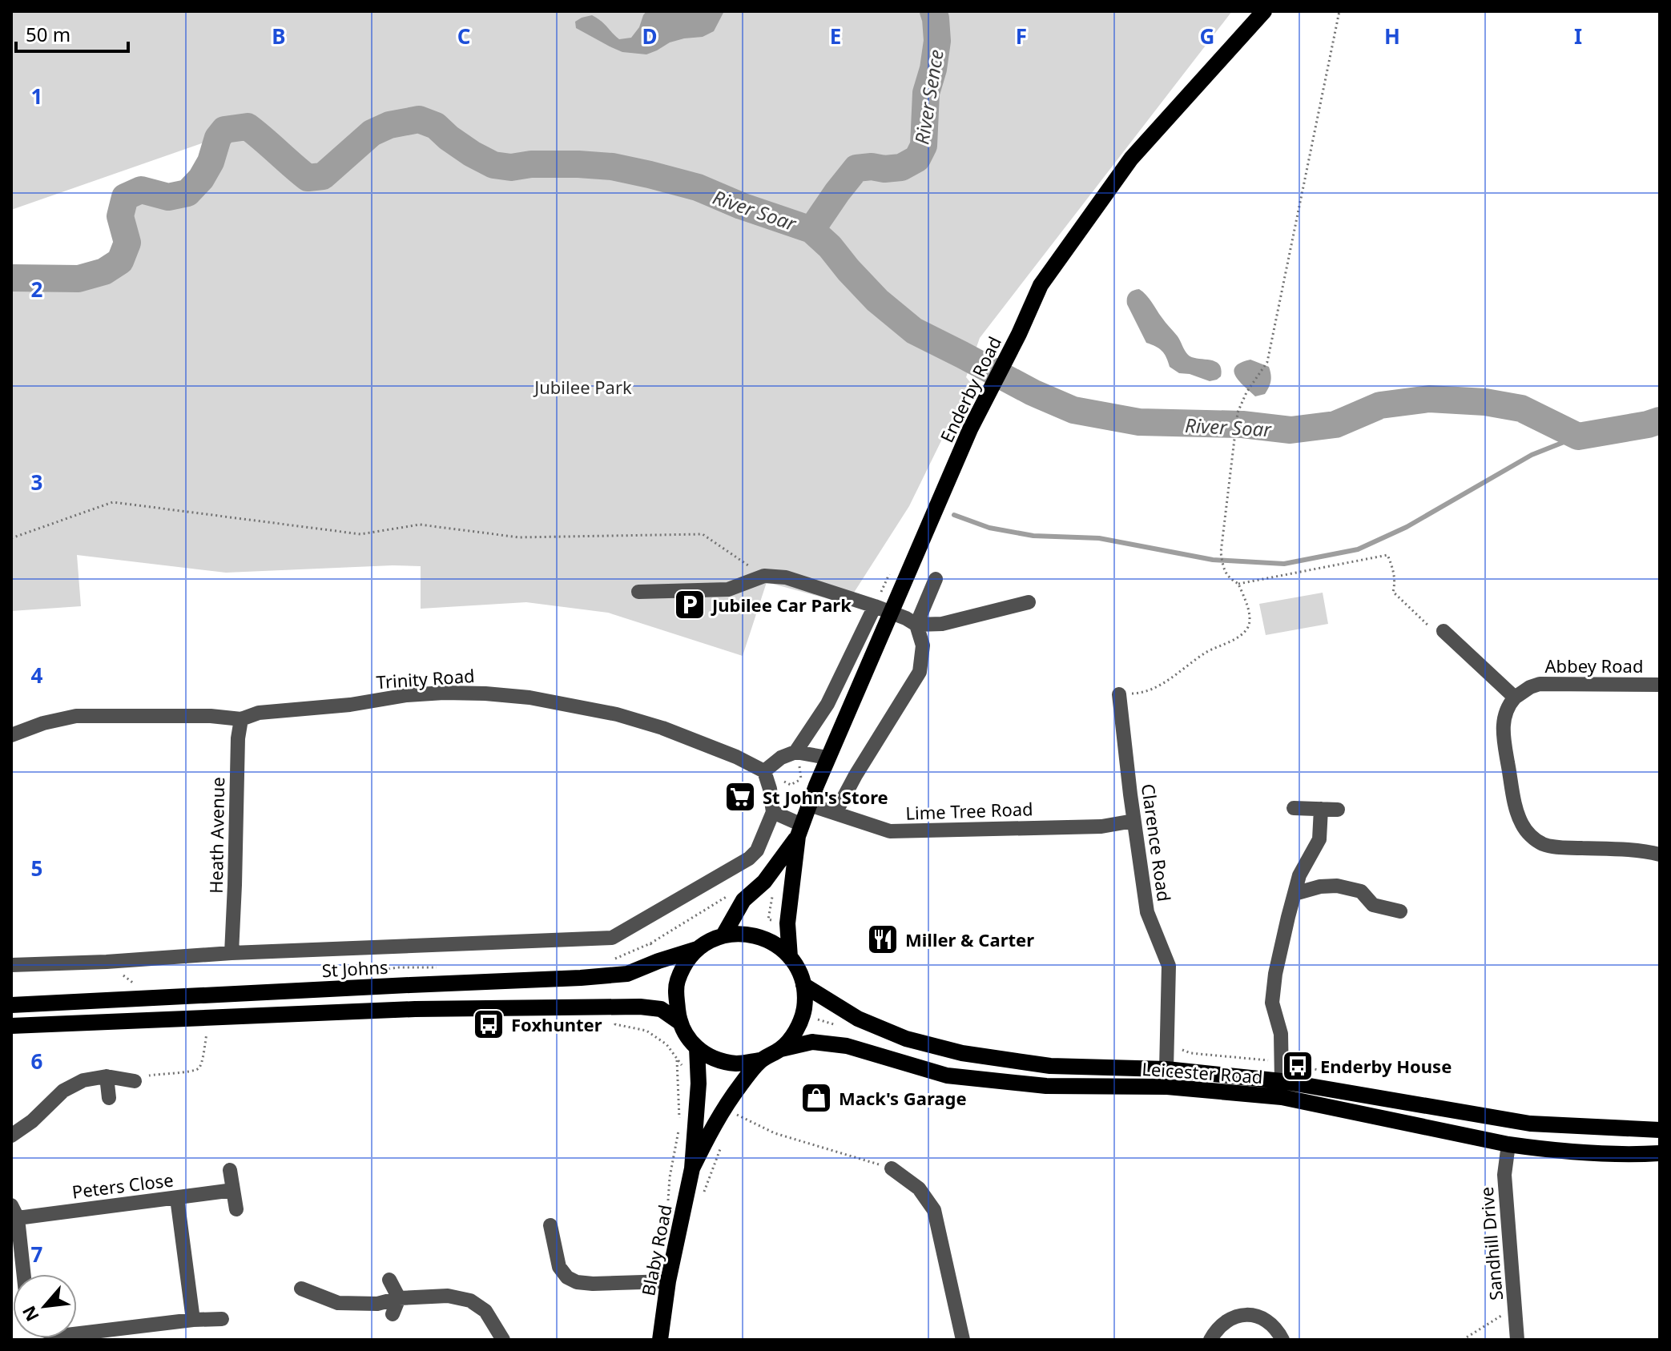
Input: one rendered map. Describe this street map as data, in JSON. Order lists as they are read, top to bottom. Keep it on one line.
{"streets":{"main road":["Enderby Road","St Johns","Leicester Road","Blaby Road"],"street":["Abbey Road","Trinity Road","Lime Tree Road","Heath Avenue","Clarence Road","Peters Close","Sandhill Drive"]},"crossings":[["Enderby Road","Lime Tree Road"],["Enderby Road","St Johns"],["Enderby Road","Leicester Road"],["Enderby Road","Blaby Road"],["Trinity Road","Heath Avenue"],["Lime Tree Road","Clarence Road"],["Clarence Road","Leicester Road"],["St Johns","Leicester Road"],["St Johns","Blaby Road"],["Leicester Road","Sandhill Drive"],["Leicester Road","Blaby Road"]],"water":["River Sence","River Soar"],"parks":["Jubilee Park"],"places":{"parking":["Jubilee Car Park"],"supermarket":["St John's Store"],"restaurant":["Miller & Carter"],"bus stop":["Foxhunter","Enderby House"],"shop":["Mack's Garage"]},"scale_bar":"50 m","north":"bottom left","grid":{"columns":["B","C","D","E","F","G","H","I"],"rows":["1","2","3","4","5","6","7"]}}
